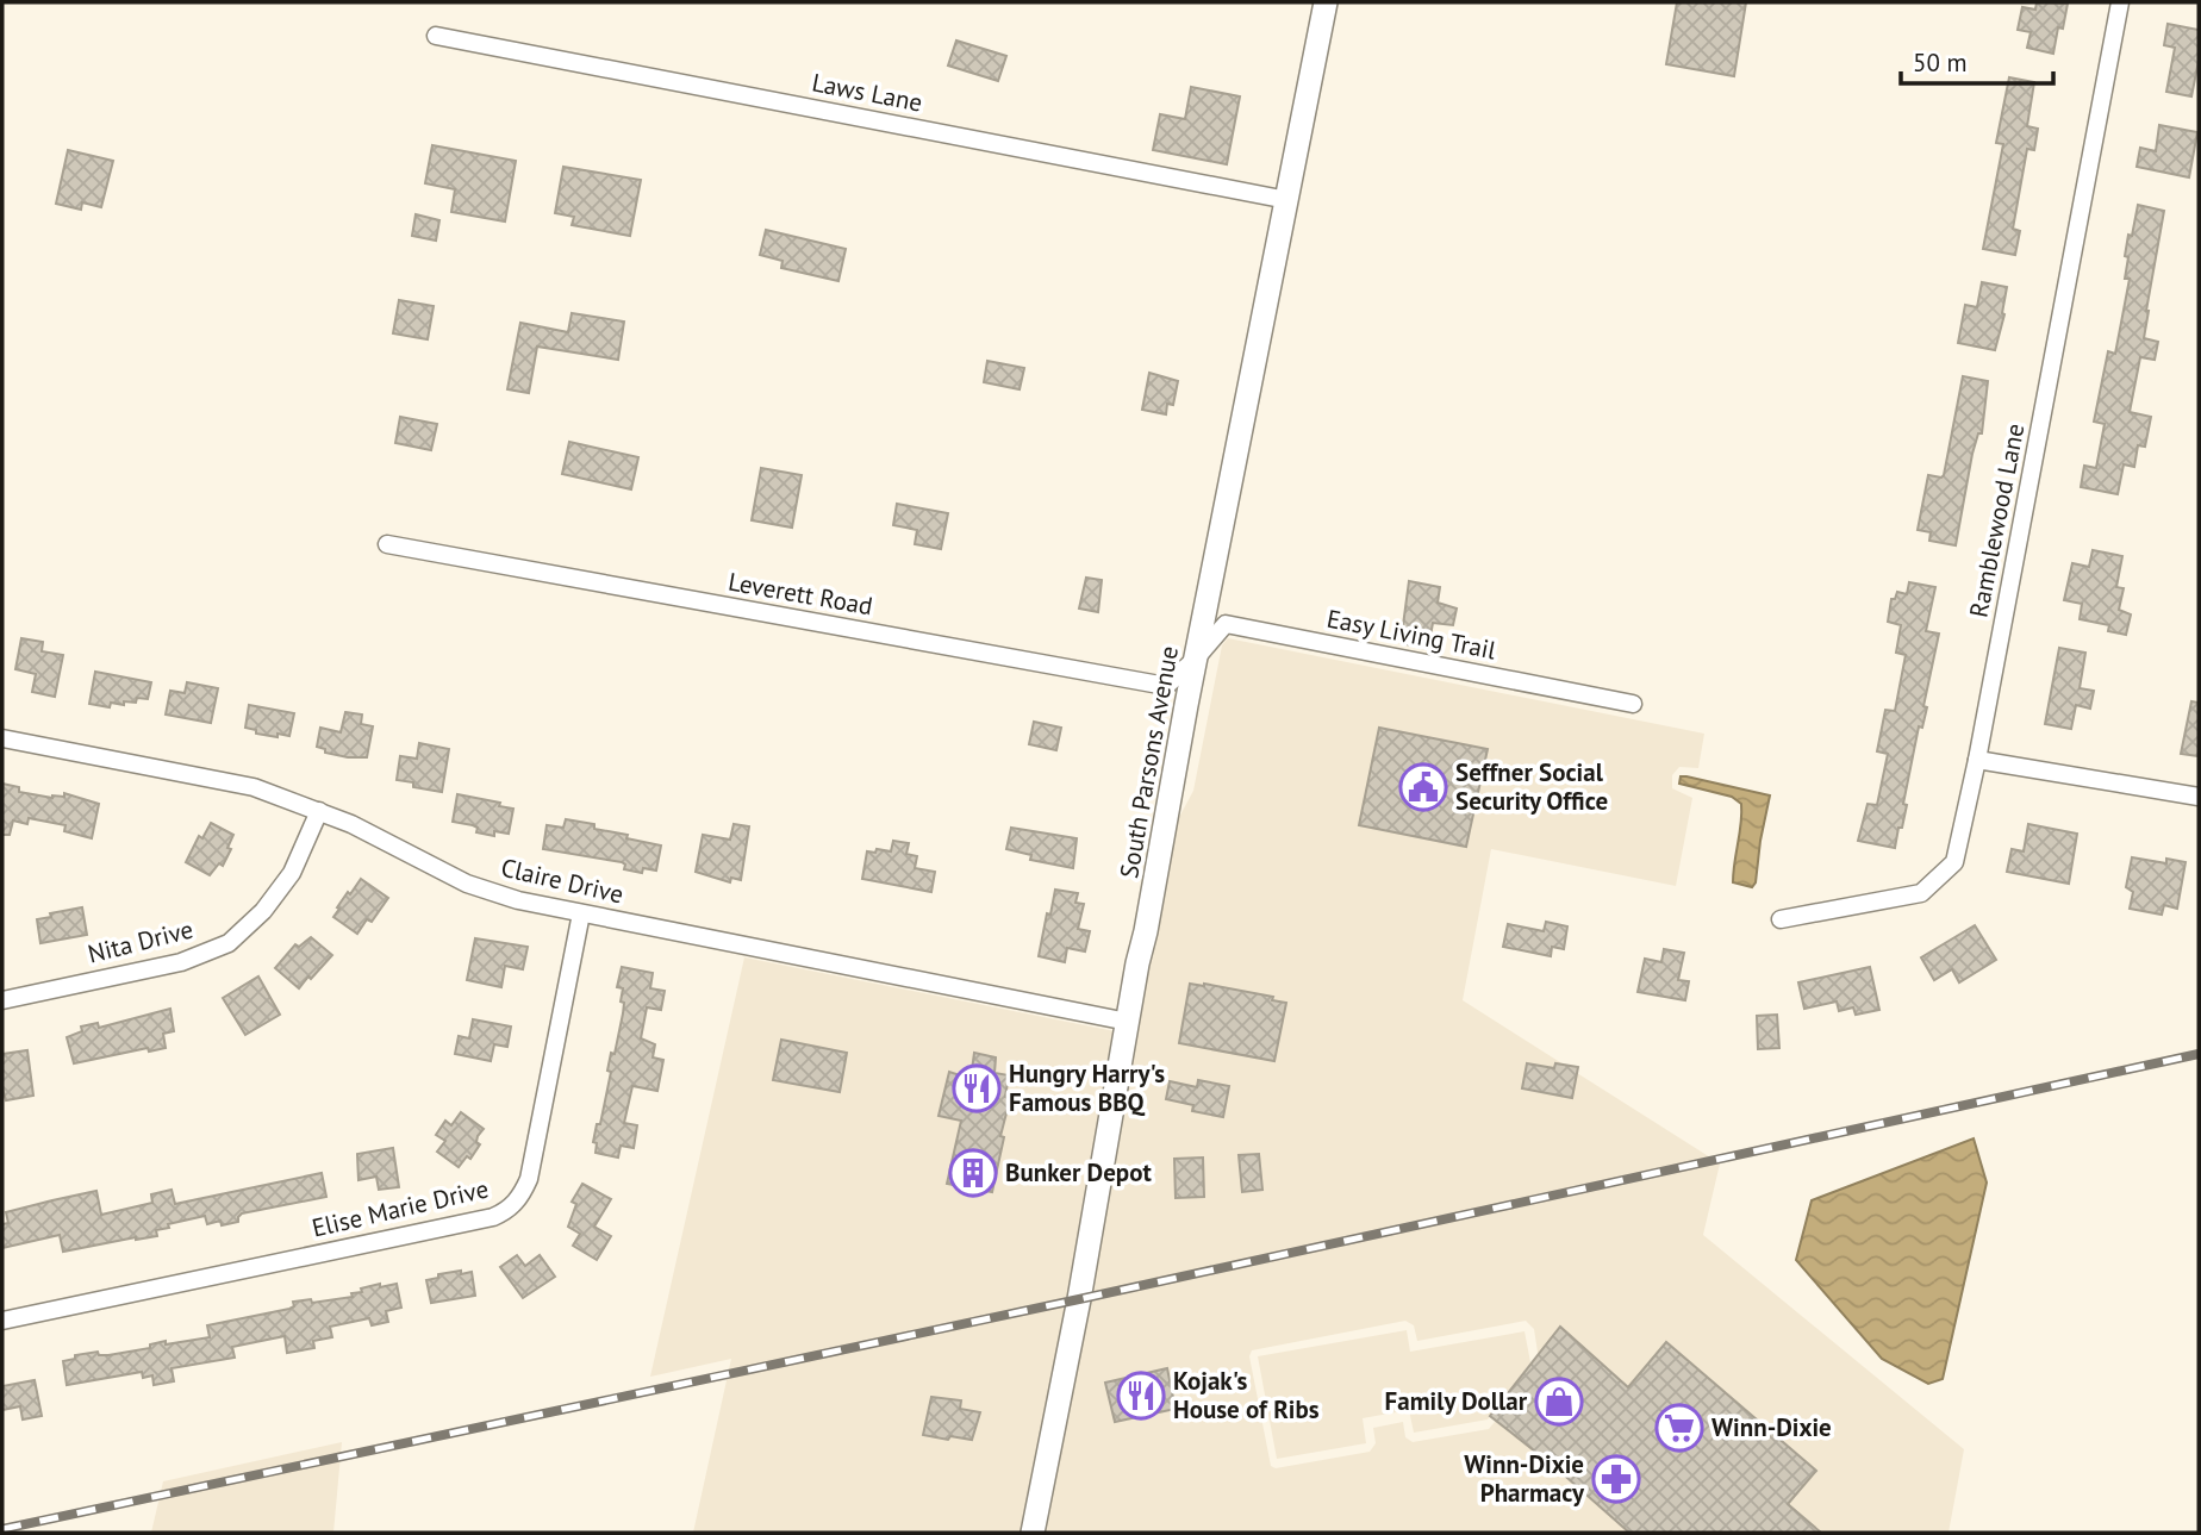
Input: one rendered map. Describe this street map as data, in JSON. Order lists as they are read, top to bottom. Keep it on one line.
{"streets":{"main road":["South Parsons Avenue"],"street":["Laws Lane","Ramblewood Lane","Leverett Road","Easy Living Trail","Claire Drive","Nita Drive","Elise Marie Drive"]},"crossings":[["Laws Lane","South Parsons Avenue"],["Leverett Road","Easy Living Trail"],["Leverett Road","South Parsons Avenue"],["Easy Living Trail","South Parsons Avenue"],["South Parsons Avenue","Claire Drive"],["Claire Drive","Nita Drive"],["Claire Drive","Elise Marie Drive"]],"places":{"public building":["Seffner Social Security Office"],"restaurant":["Hungry Harry's Famous BBQ","Kojak's House of Ribs"],"building":["Bunker Depot"],"shop":["Family Dollar"],"supermarket":["Winn-Dixie"],"pharmacy":["Winn-Dixie Pharmacy"]},"scale_bar":"50 m"}
